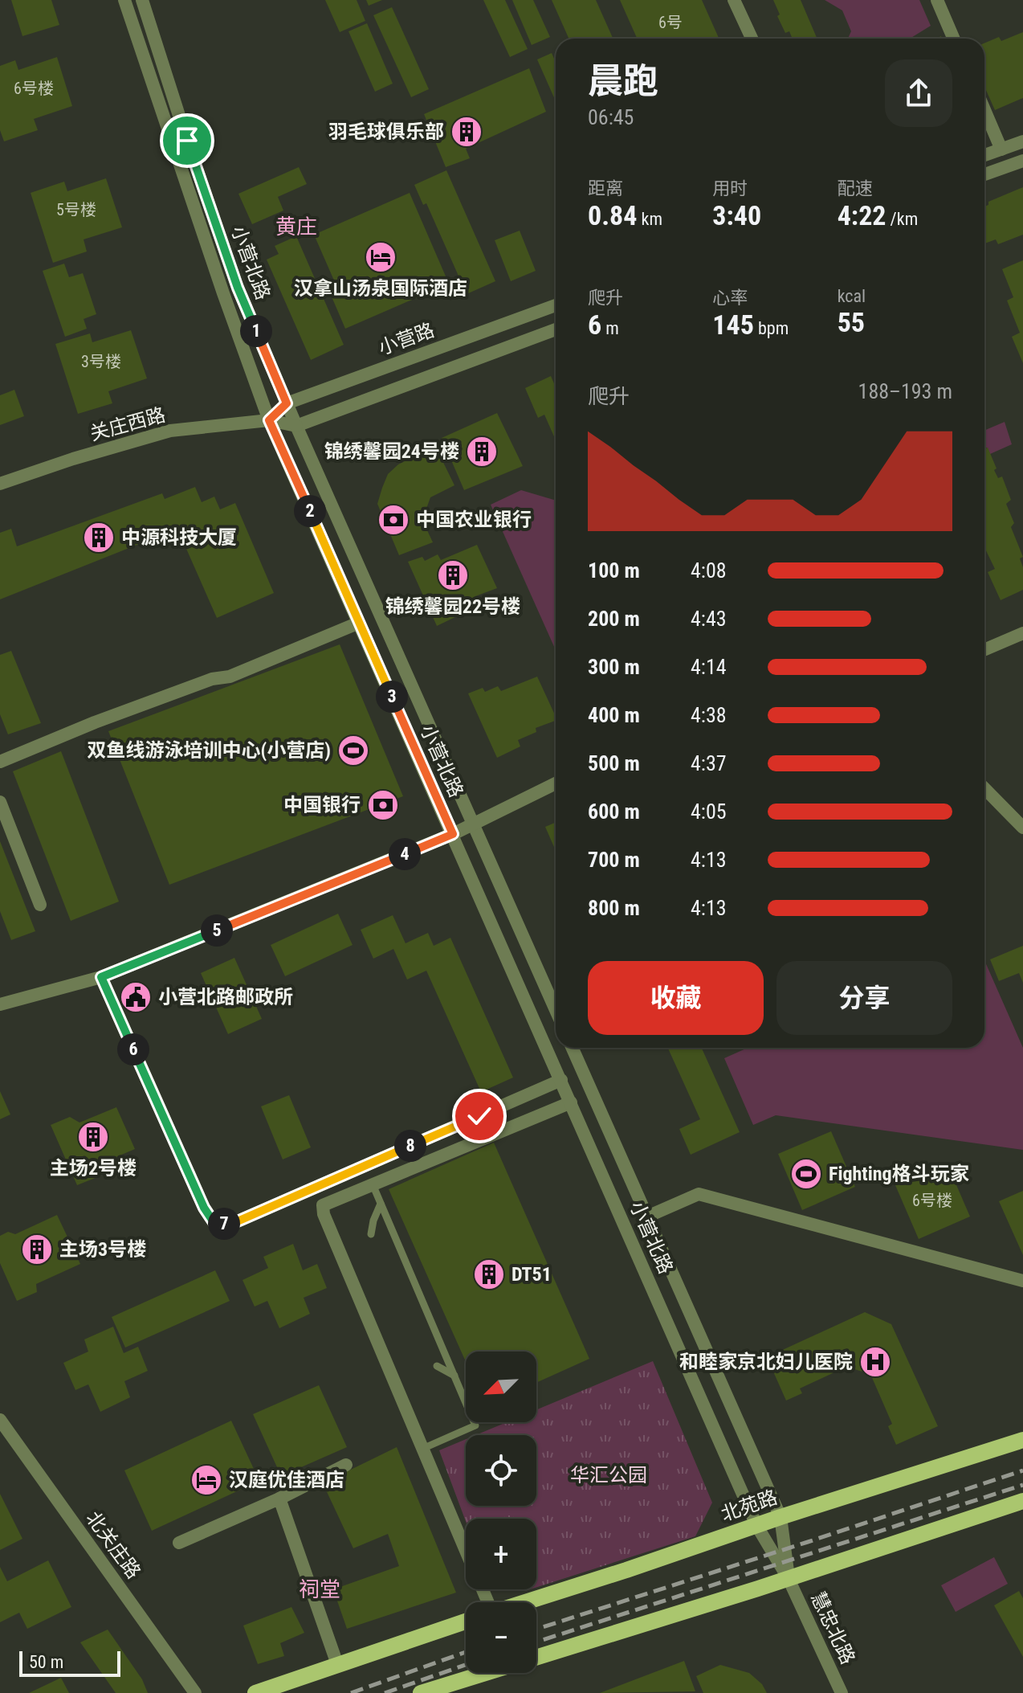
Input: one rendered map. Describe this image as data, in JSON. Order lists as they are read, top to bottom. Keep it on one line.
{"streets":{"main road":["北苑路"],"street":["小营北路","小营路","关庄西路","北关庄路","慧忠北路"]},"crossings":[["小营北路","小营路"],["小营北路","关庄西路"],["小营北路","北苑路"],["小营北路","慧忠北路"],["小营路","关庄西路"]],"districts":["黄庄","祠堂"],"parks":["华汇公园"],"places":{"building":["羽毛球俱乐部","锦绣馨园24号楼","中源科技大厦","锦绣馨园22号楼","主场2号楼","主场3号楼","DT51"],"hotel":["汉拿山汤泉国际酒店","汉庭优佳酒店"],"bank":["中国农业银行","中国银行"],"sports":["双鱼线游泳培训中心(小营店)","Fighting格斗玩家"],"public building":["小营北路邮政所"],"hospital":["和睦家京北妇儿医院"]},"house_numbers":["6号","6号楼","5号楼","3号楼","6号楼"],"scale_bar":"50 m","north":"bottom left","page":{"heading":["晨跑","06:45"],"stats":[["距离","0.84 km"],["用时","3:40"],["配速","4:22 /km"],["爬升","6 m"],["心率","145 bpm"],["kcal","55"]],"pins":["1","2","3","4","5","6","8","7"],"chart":["爬升","188–193 m"],"list":[{"name":"100 m","note":"4:08"},{"name":"200 m","note":"4:43"},{"name":"300 m","note":"4:14"},{"name":"400 m","note":"4:38"},{"name":"500 m","note":"4:37"},{"name":"600 m","note":"4:05"},{"name":"700 m","note":"4:13"},{"name":"800 m","note":"4:13"}],"buttons":["收藏","分享"],"map_buttons":["+","−"],"scale":"50 m"}}
